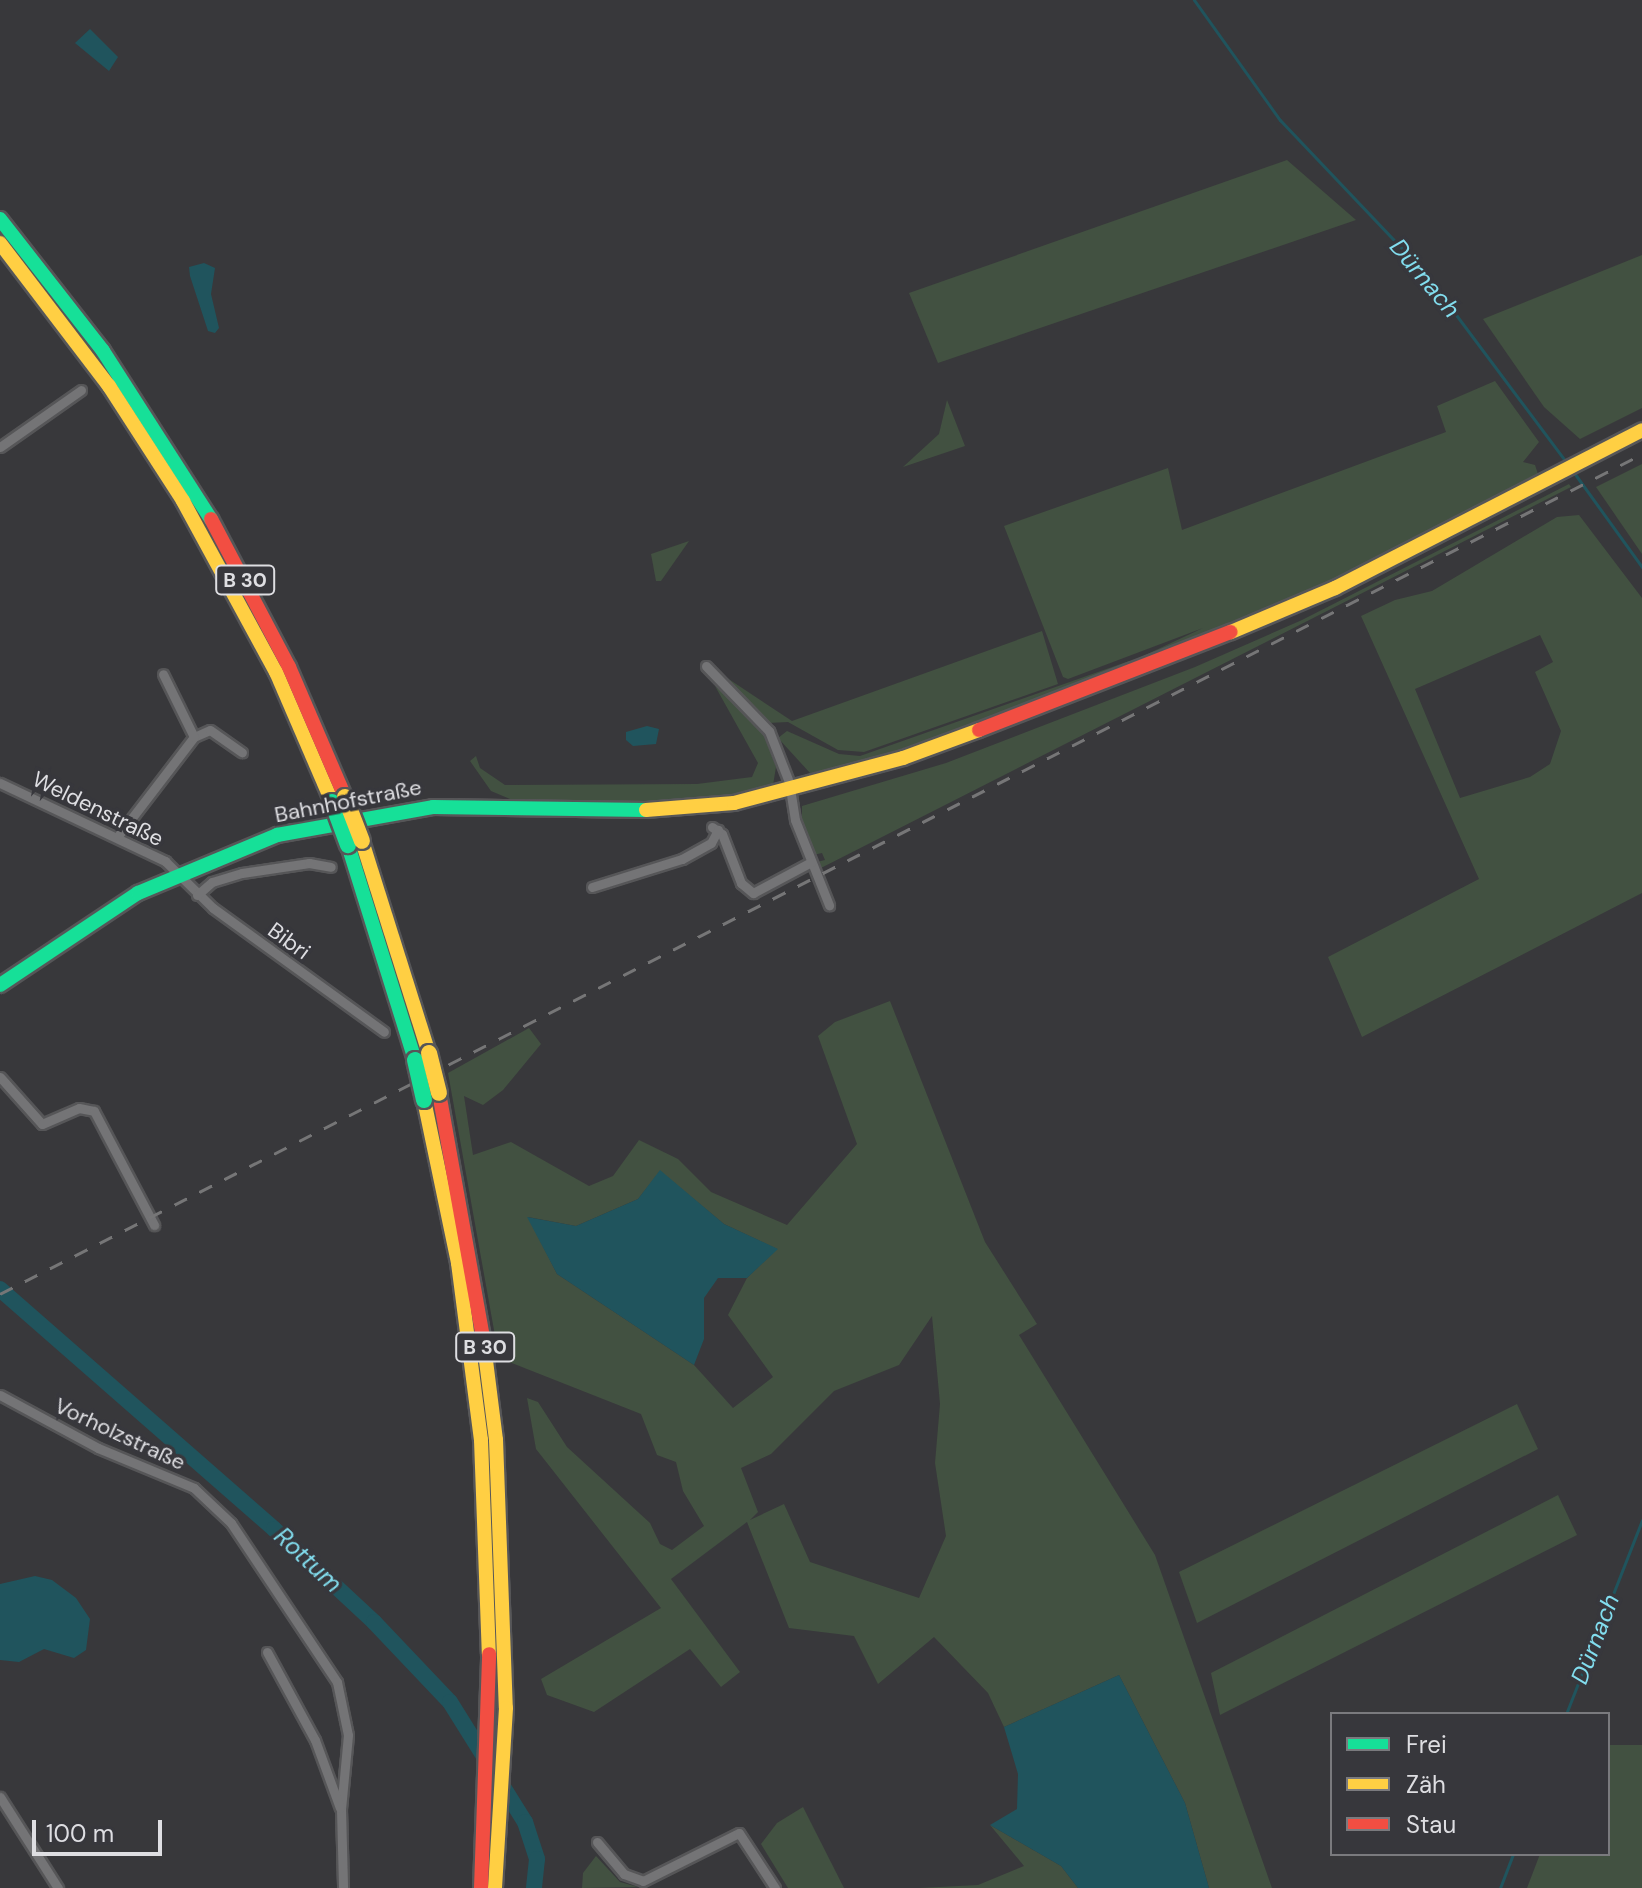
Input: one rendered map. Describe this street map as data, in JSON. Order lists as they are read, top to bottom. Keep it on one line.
{"streets":{"main road":["B 30","Bahnhofstraße"],"street":["Weldenstraße","Bibri","Vorholzstraße"]},"crossings":[["Bahnhofstraße","Weldenstraße"],["Bahnhofstraße","Bibri"],["Weldenstraße","Bibri"]],"water":["Dürnach","Rottum"],"legend":["Frei","Zäh","Stau"],"scale_bar":"100 m"}
